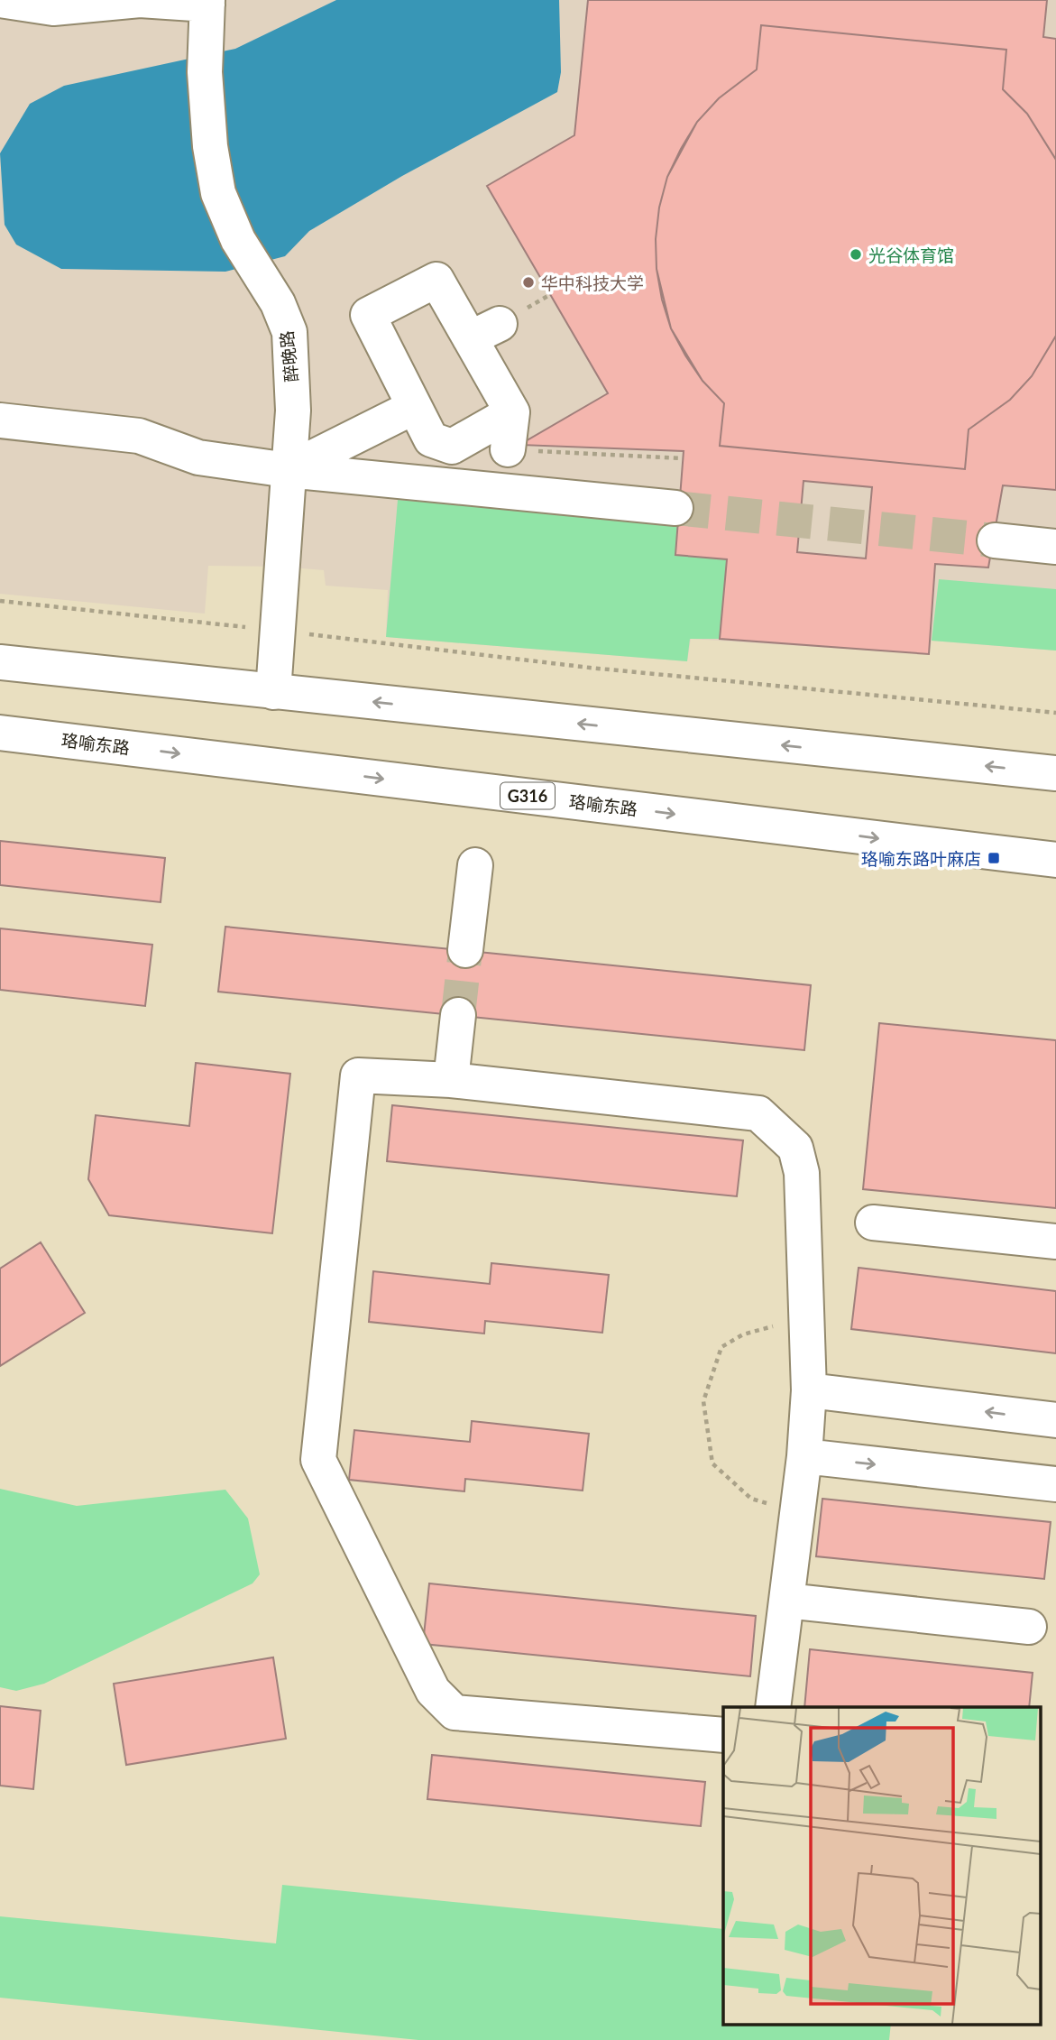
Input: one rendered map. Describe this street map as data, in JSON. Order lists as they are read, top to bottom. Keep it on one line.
{"streets":{"main road":["醉晚路","珞喻东路","G316"]},"places":{"other":["光谷体育馆","华中科技大学"],"transit":["珞喻东路叶麻店"]}}
